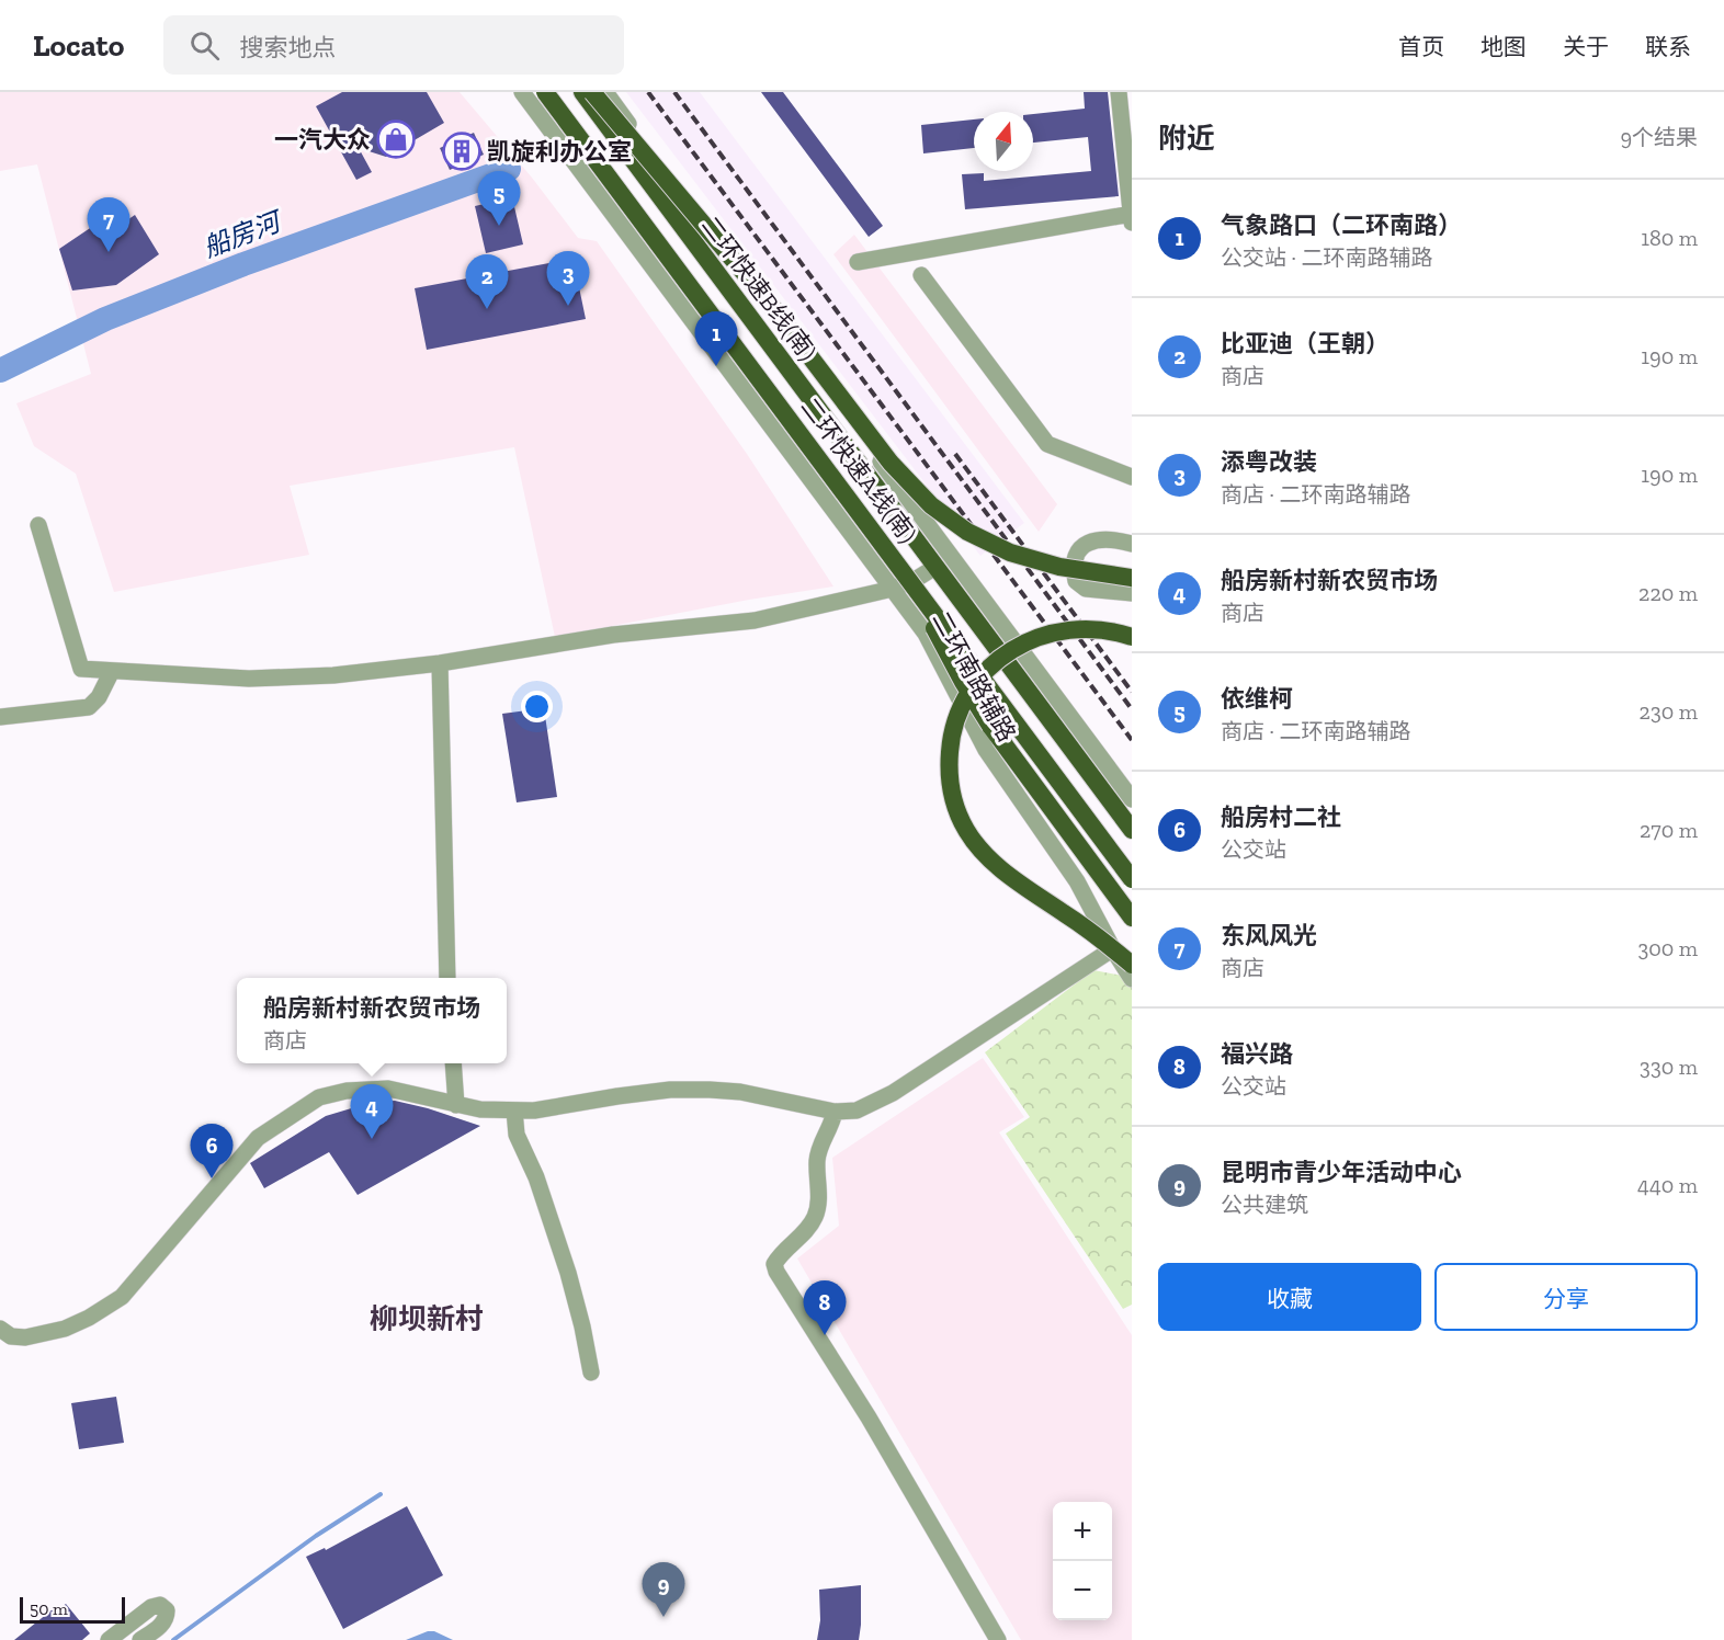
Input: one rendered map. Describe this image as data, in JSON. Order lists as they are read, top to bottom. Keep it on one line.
{"streets":{"highway":["二环快速B线(南)","二环快速A线(南)"],"street":["二环南路辅路"]},"districts":["柳坝新村"],"water":["船房河"],"places":{"shop":["一汽大众"],"building":["凯旋利办公室"]},"scale_bar":"50 m","north":"top","page":{"header":"Locato","search":"搜索地点","nav":["首页","地图","关于","联系"],"heading":["附近","9个结果"],"pins":["5","7","3","2","1","4","6","8","9"],"list":[{"mark":"1","name":"气象路口（二环南路）","note":"公交站 · 二环南路辅路","value":"180 m"},{"mark":"2","name":"比亚迪（王朝）","note":"商店","value":"190 m"},{"mark":"3","name":"添粤改装","note":"商店 · 二环南路辅路","value":"190 m"},{"mark":"4","name":"船房新村新农贸市场","note":"商店","value":"220 m"},{"mark":"5","name":"依维柯","note":"商店 · 二环南路辅路","value":"230 m"},{"mark":"6","name":"船房村二社","note":"公交站","value":"270 m"},{"mark":"7","name":"东风风光","note":"商店","value":"300 m"},{"mark":"8","name":"福兴路","note":"公交站","value":"330 m"},{"mark":"9","name":"昆明市青少年活动中心","note":"公共建筑","value":"440 m"}],"popup":["船房新村新农贸市场","商店"],"buttons":["收藏","分享"],"map_buttons":["+","−"],"scale":"50 m"}}
